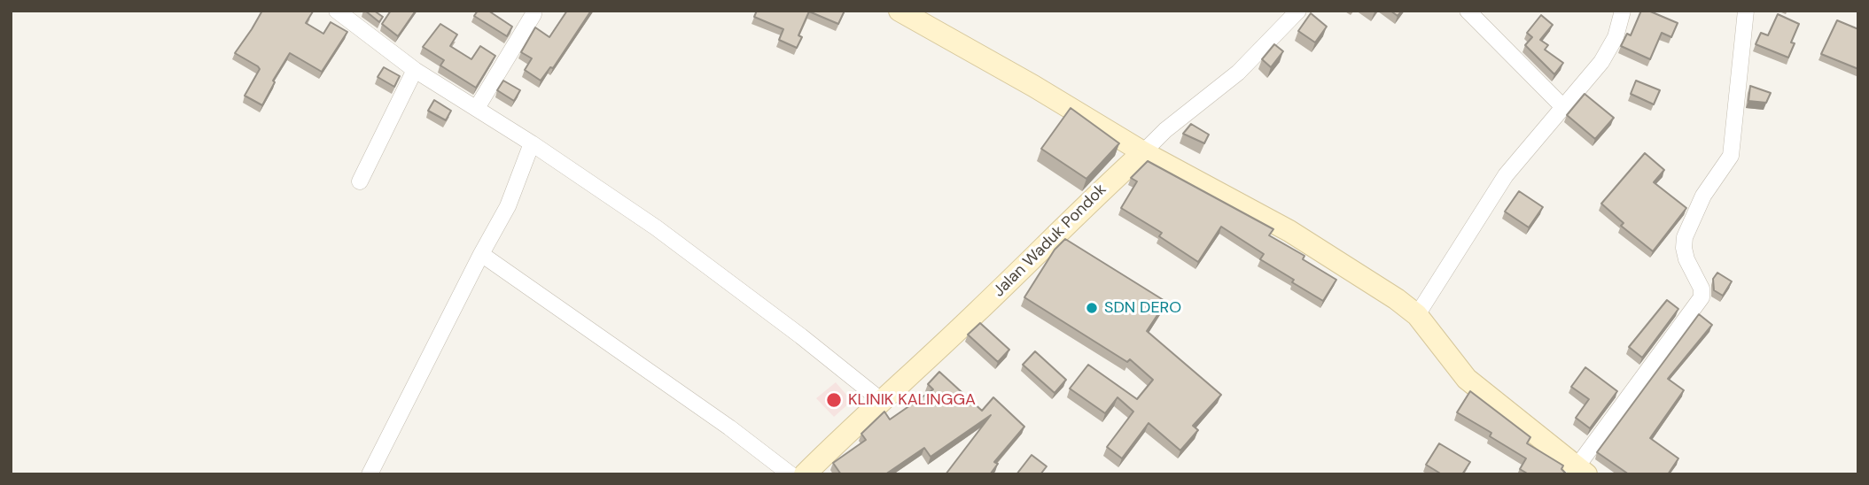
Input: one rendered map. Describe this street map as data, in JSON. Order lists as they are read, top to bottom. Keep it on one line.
{"streets":{"street":["Jalan Waduk Pondok"]},"places":["SDN DERO","KLINIK KALINGGA"]}
